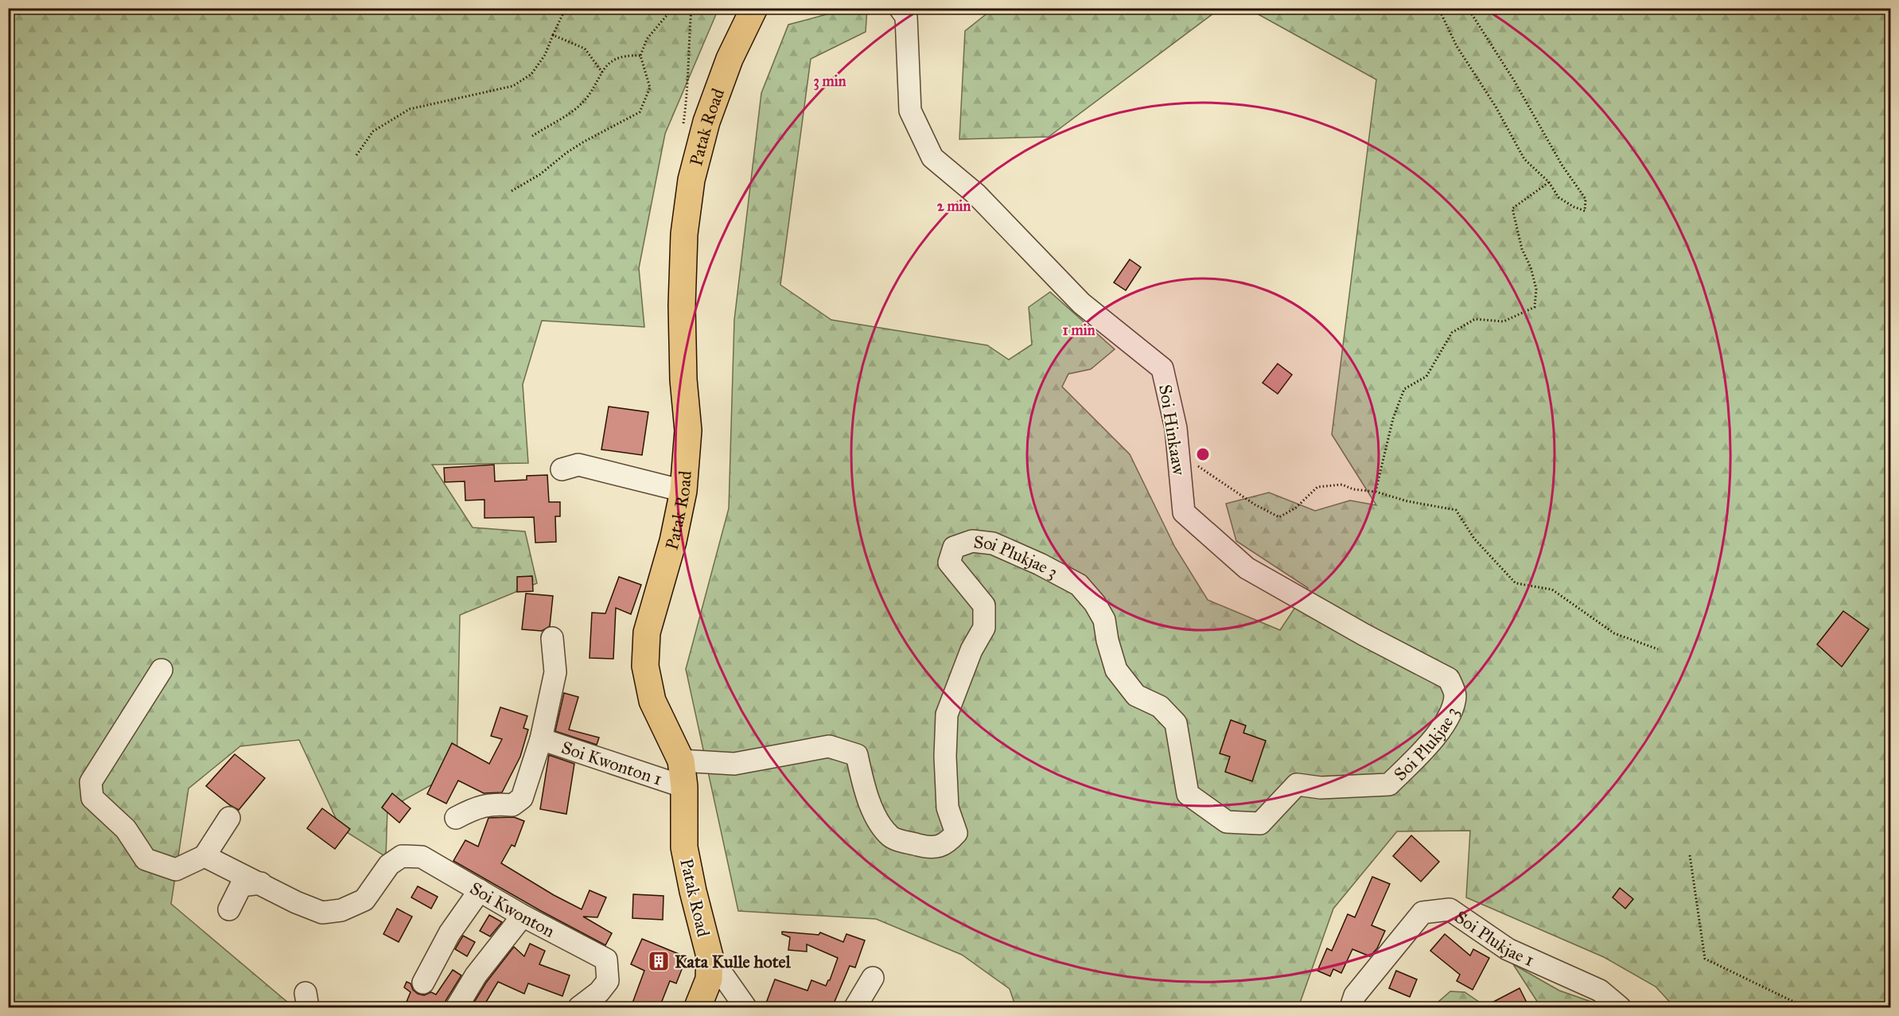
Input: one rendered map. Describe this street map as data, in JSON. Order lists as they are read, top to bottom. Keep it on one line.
{"streets":{"main road":["Patak Road"],"street":["Soi Hinkaaw","Soi Plukjae 3","Soi Kwonton 1","Soi Kwonton","Soi Plukjae 1"]},"crossings":[["Patak Road","Soi Plukjae 3"],["Patak Road","Soi Kwonton 1"],["Soi Hinkaaw","Soi Plukjae 3"]],"places":{"building":["Kata Kulle hotel"]},"rings":["3 min","2 min","1 min"]}
